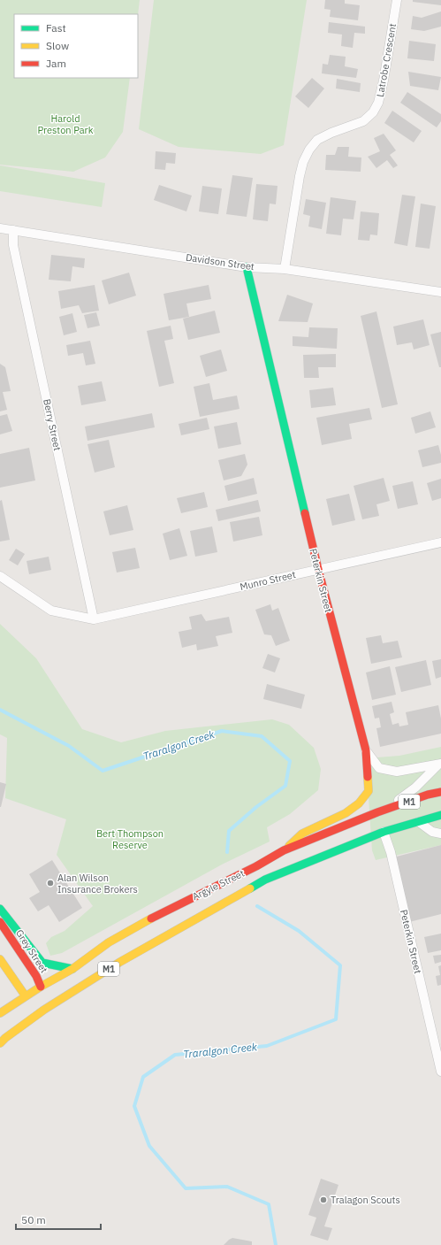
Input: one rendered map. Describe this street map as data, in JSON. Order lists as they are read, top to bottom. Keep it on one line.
{"streets":{"main road":["Peterkin Street","M1","Argyle Street","Grey Street"],"street":["Latrobe Crescent","Davidson Street","Berry Street","Munro Street"]},"crossings":[["Latrobe Crescent","Davidson Street"],["Davidson Street","Berry Street"],["Davidson Street","Peterkin Street"],["Berry Street","Munro Street"],["Munro Street","Peterkin Street"],["Peterkin Street","M1"],["Peterkin Street","Argyle Street"],["M1","Argyle Street"],["Argyle Street","Grey Street"]],"water":["Traralgon Creek"],"parks":["Harold Preston Park","Bert Thompson Reserve"],"places":["Alan Wilson Insurance Brokers","Tralagon Scouts"],"legend":["Fast","Slow","Jam"],"scale_bar":"50 m"}
